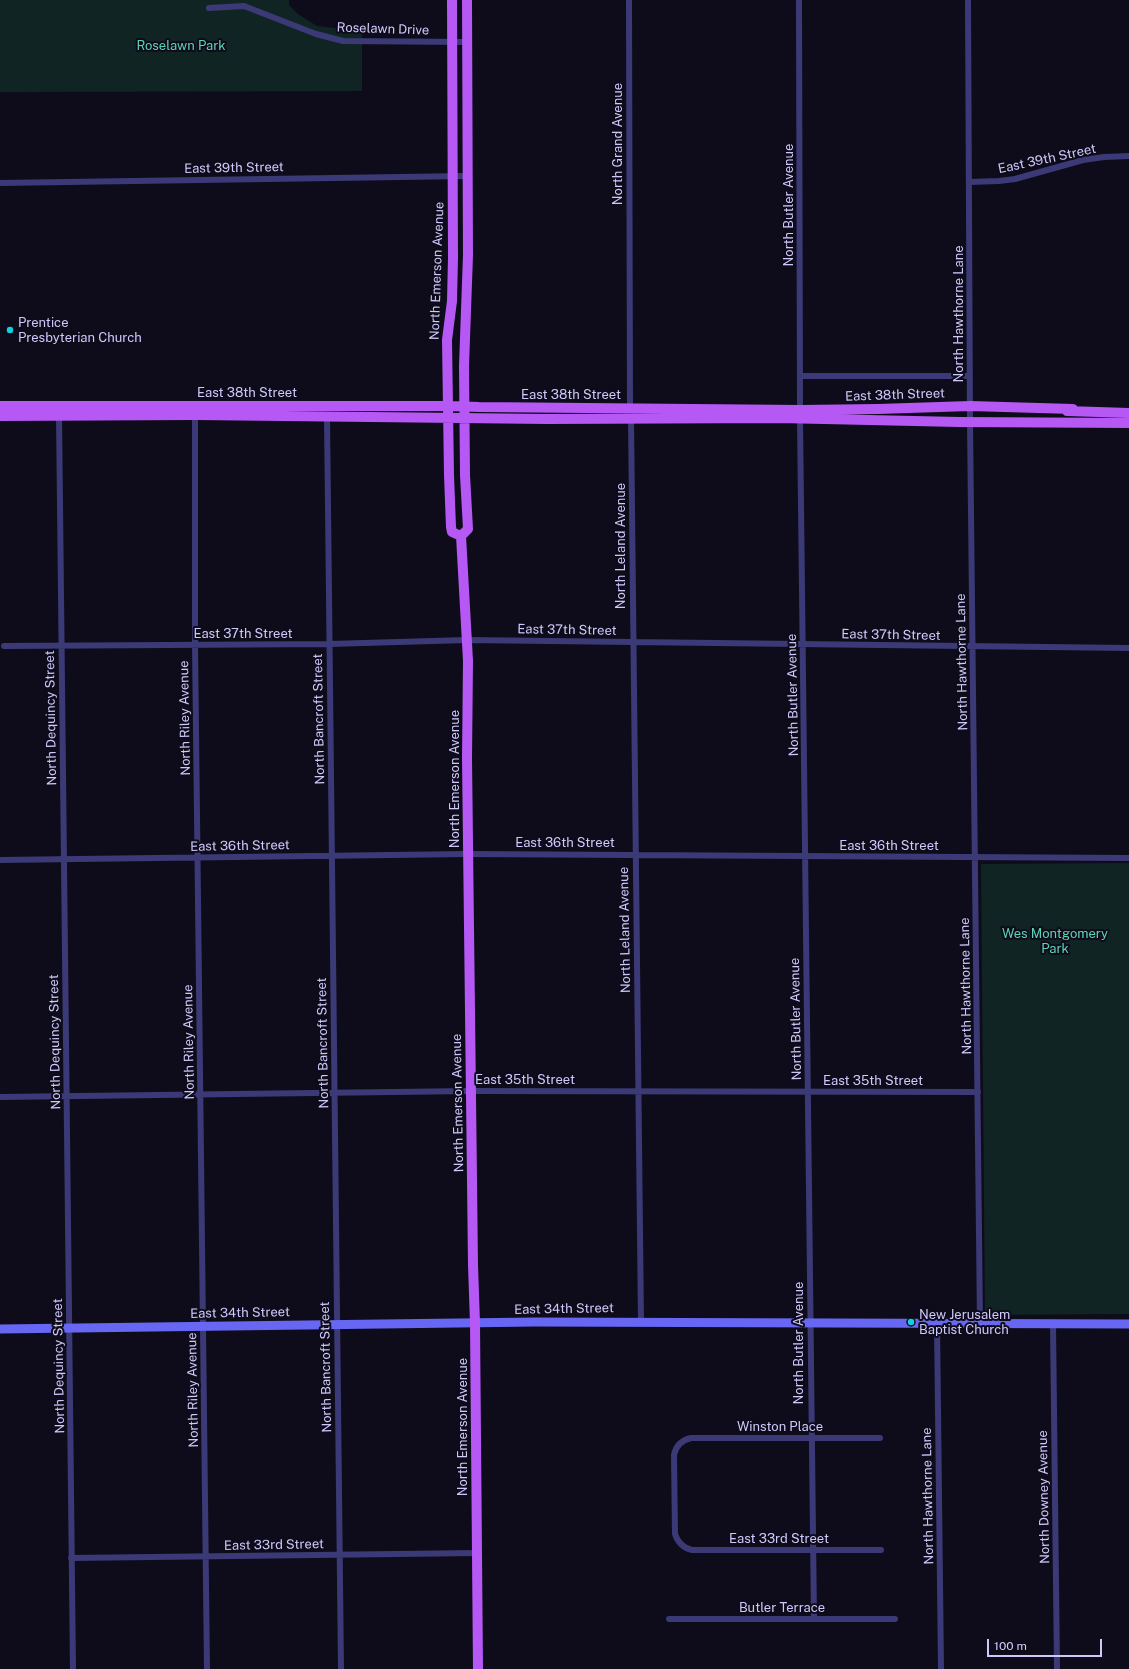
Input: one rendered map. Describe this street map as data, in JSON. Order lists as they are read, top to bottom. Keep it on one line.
{"streets":{"main road":["North Emerson Avenue","East 38th Street","East 34th Street"],"street":["Roselawn Drive","North Grand Avenue","East 39th Street","North Butler Avenue","North Hawthorne Lane","North Leland Avenue","East 37th Street","North Dequincy Street","North Riley Avenue","North Bancroft Street","East 36th Street","East 35th Street","Winston Place","North Downey Avenue","East 33rd Street","Butler Terrace"]},"crossings":[["Roselawn Drive","North Emerson Avenue"],["North Grand Avenue","North Leland Avenue"],["East 39th Street","North Emerson Avenue"],["East 39th Street","North Hawthorne Lane"],["North Butler Avenue","East 38th Street"],["North Butler Avenue","East 37th Street"],["North Butler Avenue","East 36th Street"],["North Butler Avenue","East 35th Street"],["North Butler Avenue","East 34th Street"],["North Butler Avenue","Winston Place"],["North Butler Avenue","East 33rd Street"],["North Butler Avenue","Butler Terrace"],["North Emerson Avenue","East 38th Street"],["North Emerson Avenue","East 37th Street"],["North Emerson Avenue","East 36th Street"],["North Emerson Avenue","East 35th Street"],["North Emerson Avenue","East 34th Street"],["North Emerson Avenue","East 33rd Street"],["North Hawthorne Lane","East 38th Street"],["North Hawthorne Lane","East 37th Street"],["North Hawthorne Lane","East 36th Street"],["North Hawthorne Lane","East 35th Street"],["North Hawthorne Lane","East 34th Street"],["East 38th Street","North Leland Avenue"],["East 38th Street","North Dequincy Street"],["East 38th Street","North Riley Avenue"],["East 38th Street","North Bancroft Street"],["North Leland Avenue","East 37th Street"],["North Leland Avenue","East 36th Street"],["North Leland Avenue","East 35th Street"],["North Leland Avenue","East 34th Street"],["East 37th Street","North Dequincy Street"],["East 37th Street","North Riley Avenue"],["East 37th Street","North Bancroft Street"],["North Dequincy Street","East 36th Street"],["North Dequincy Street","East 35th Street"],["North Dequincy Street","East 34th Street"],["North Dequincy Street","East 33rd Street"],["North Riley Avenue","East 36th Street"],["North Riley Avenue","East 35th Street"],["North Riley Avenue","East 34th Street"],["North Riley Avenue","East 33rd Street"],["North Bancroft Street","East 36th Street"],["North Bancroft Street","East 35th Street"],["North Bancroft Street","East 34th Street"],["North Bancroft Street","East 33rd Street"],["East 34th Street","North Downey Avenue"],["Winston Place","East 33rd Street"]],"parks":["Roselawn Park","Wes Montgomery Park"],"places":["Prentice Presbyterian Church","New Jerusalem Baptist Church"],"scale_bar":"100 m"}
